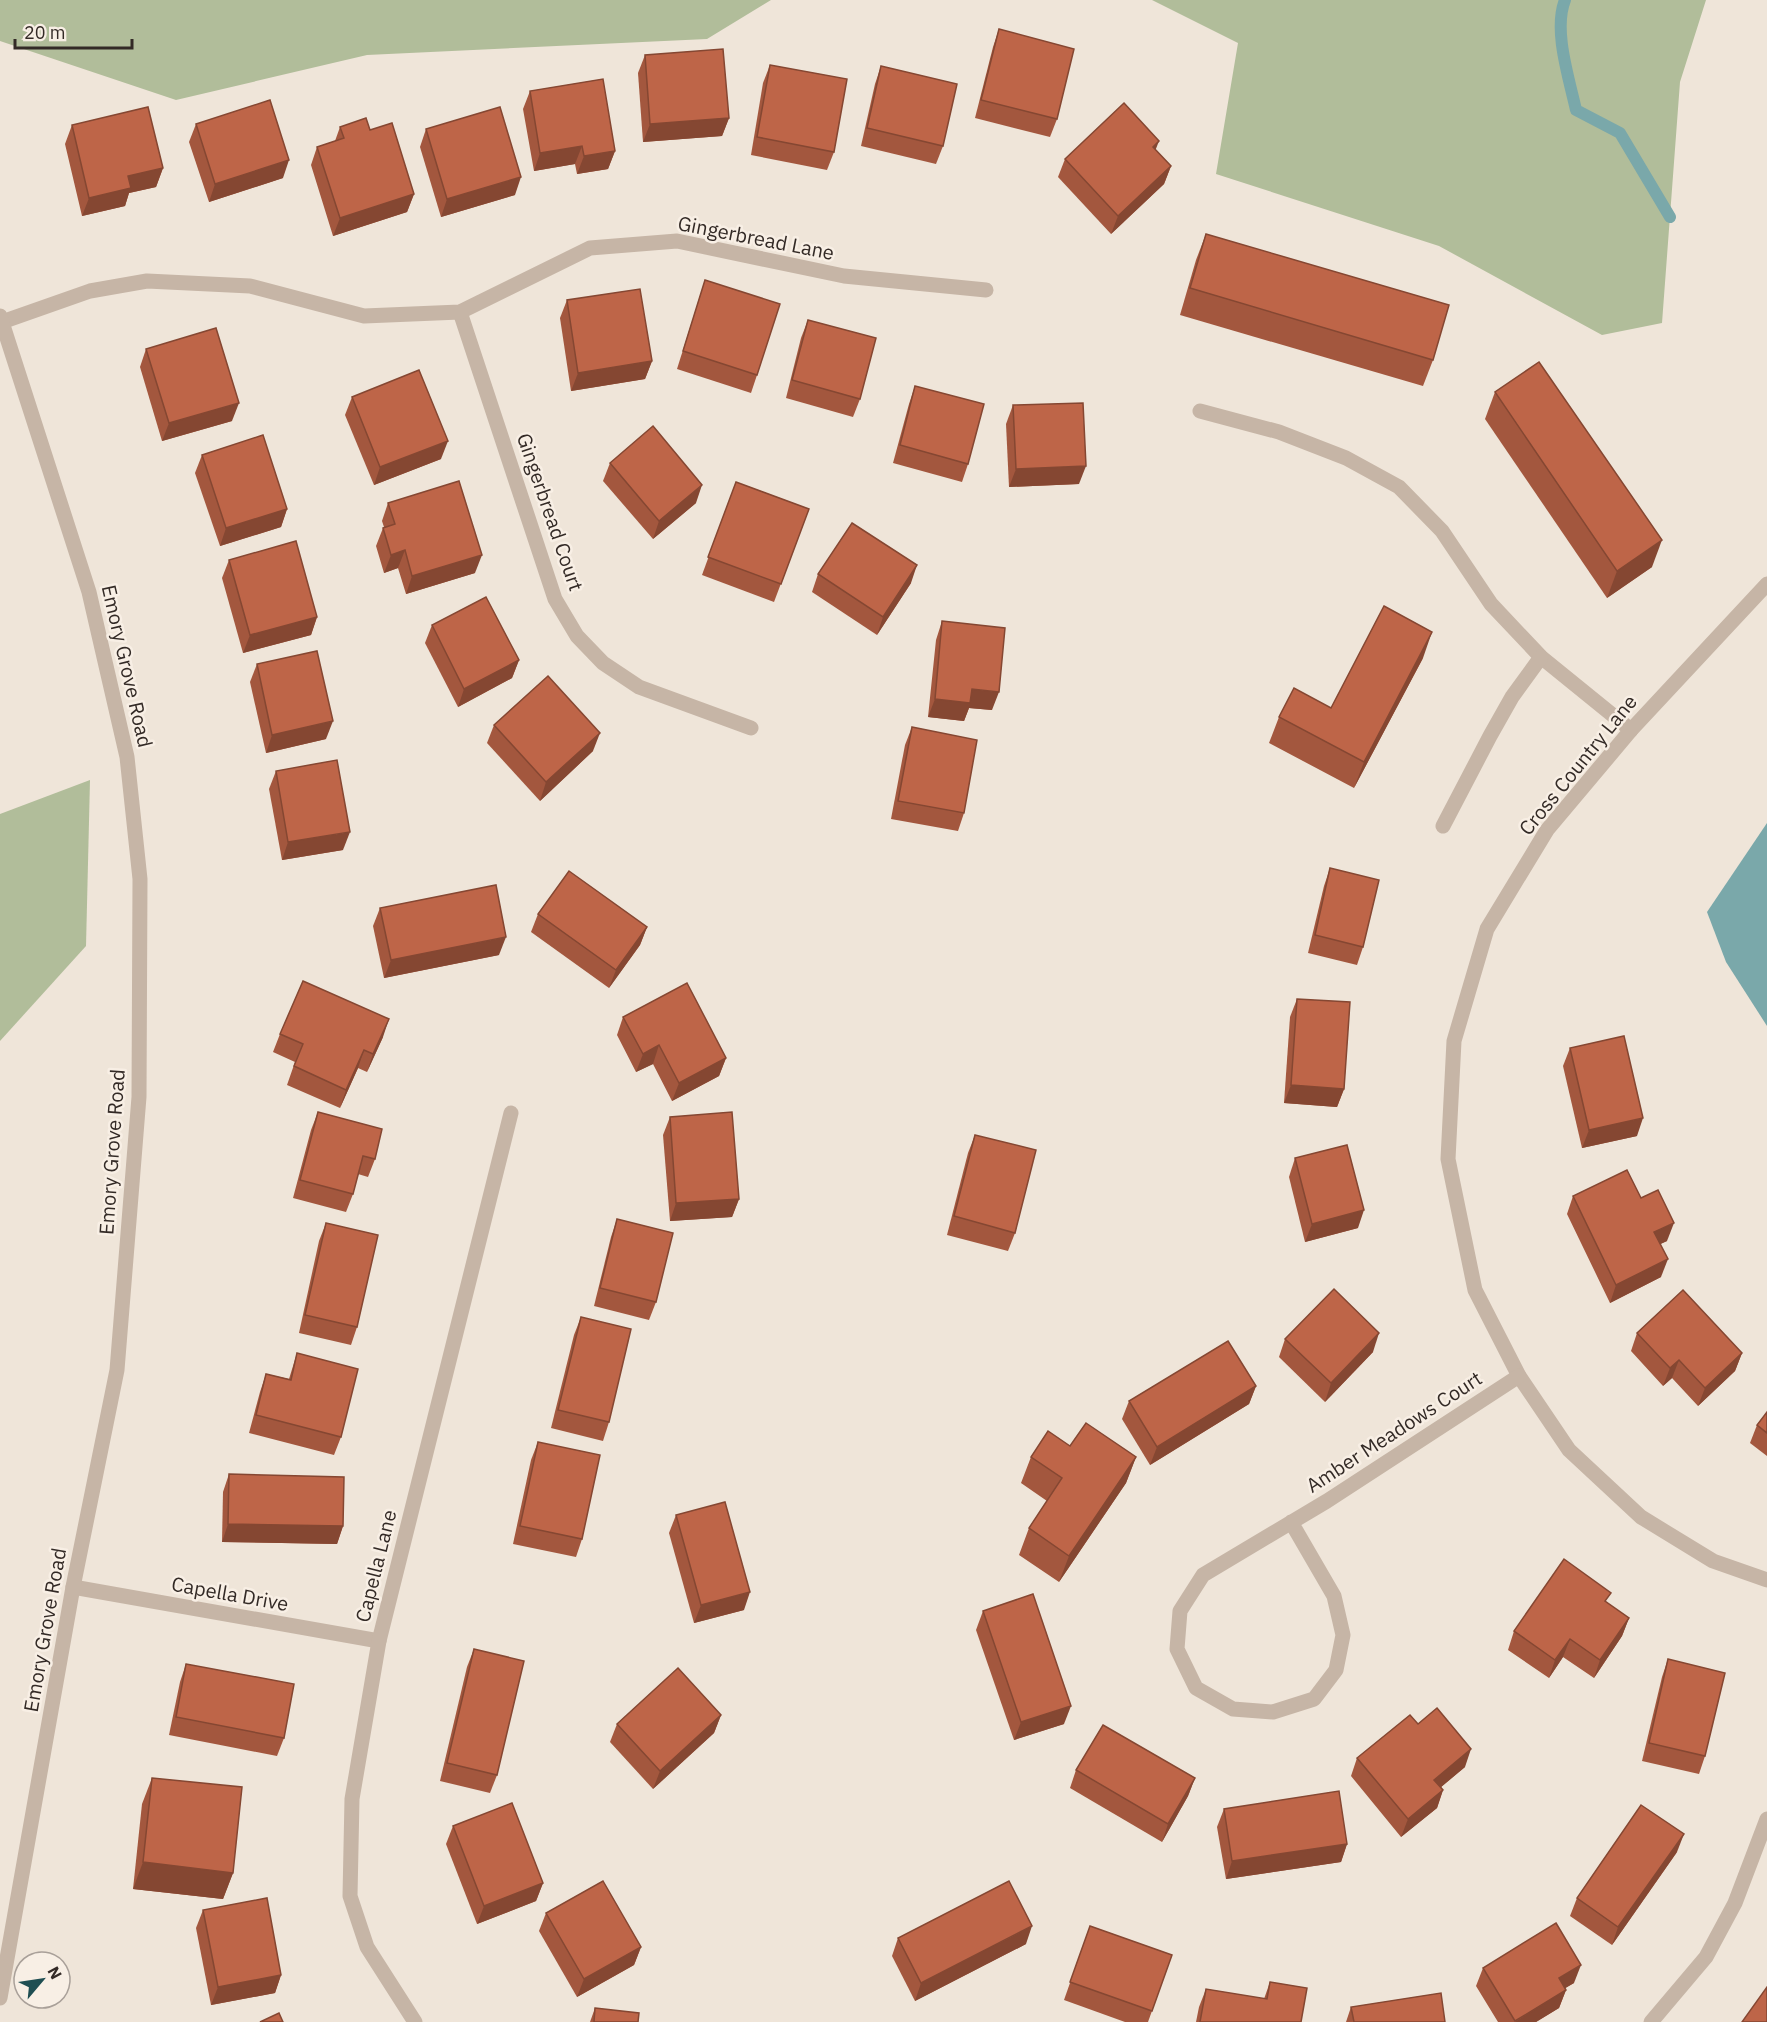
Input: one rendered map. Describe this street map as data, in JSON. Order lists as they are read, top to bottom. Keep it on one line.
{"streets":{"street":["Gingerbread Lane","Gingerbread Court","Emory Grove Road","Cross Country Lane","Amber Meadows Court","Capella Lane","Capella Drive"]},"crossings":[["Gingerbread Lane","Gingerbread Court"],["Gingerbread Lane","Emory Grove Road"],["Emory Grove Road","Capella Drive"],["Cross Country Lane","Amber Meadows Court"],["Capella Lane","Capella Drive"]],"scale_bar":"20 m","north":"top right"}
